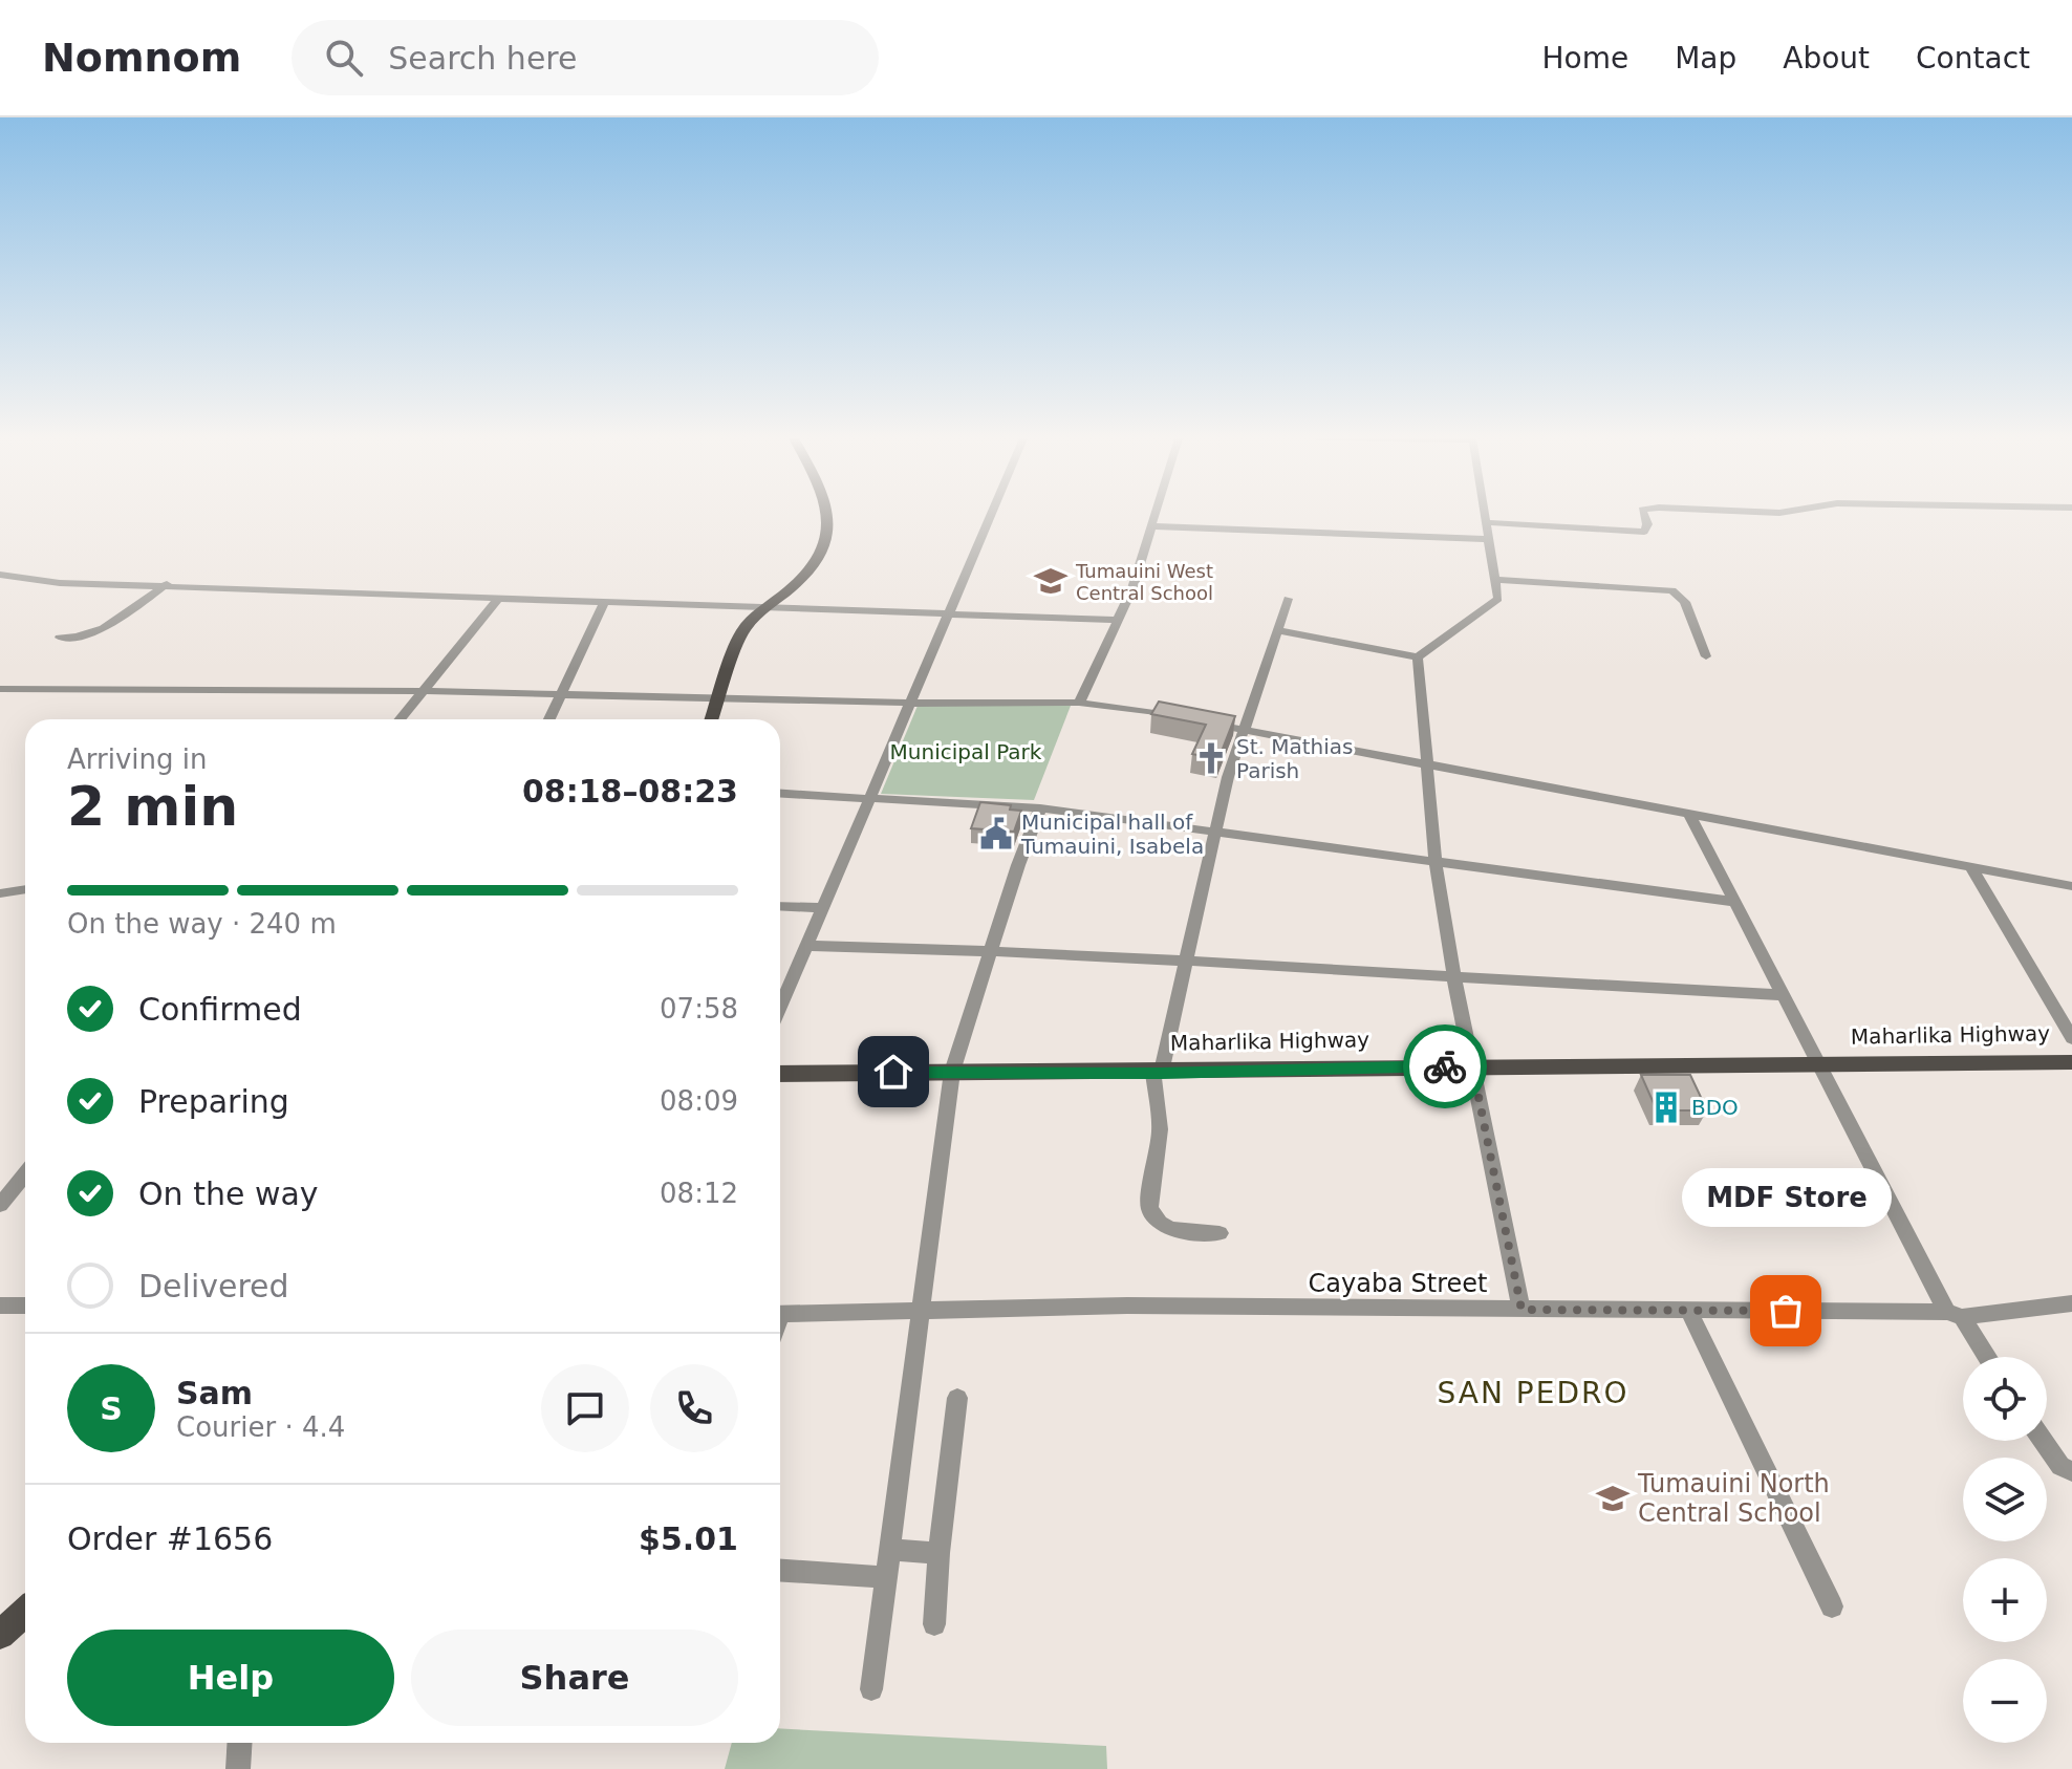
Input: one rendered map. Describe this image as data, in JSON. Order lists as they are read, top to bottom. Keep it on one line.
{"streets":{"main road":["Maharlika Highway"],"street":["Cayaba Street"]},"districts":["SAN PEDRO"],"parks":["Municipal Park"],"places":{"school or university":["Tumauini West Central School","Tumauini North Central School"],"church":["St. Mathias Parish"],"public building":["Municipal hall of Tumauini, Isabela"],"building":["BDO"],"other":["MDF Store"]},"page":{"header":"Nomnom","search":"Search here","nav":["Home","Map","About","Contact"],"heading":["2 min","Arriving in","08:18–08:23"],"panel":["Sam","Courier · 4.4","Order #1656","$5.01"],"bar":"On the way · 240 m","list":[["Confirmed","07:58"],["Preparing","08:09"],["On the way","08:12"],"Delivered"],"bubble":"MDF Store","map_buttons":["+","−"],"round":"S","buttons":["Help","Share"]}}
